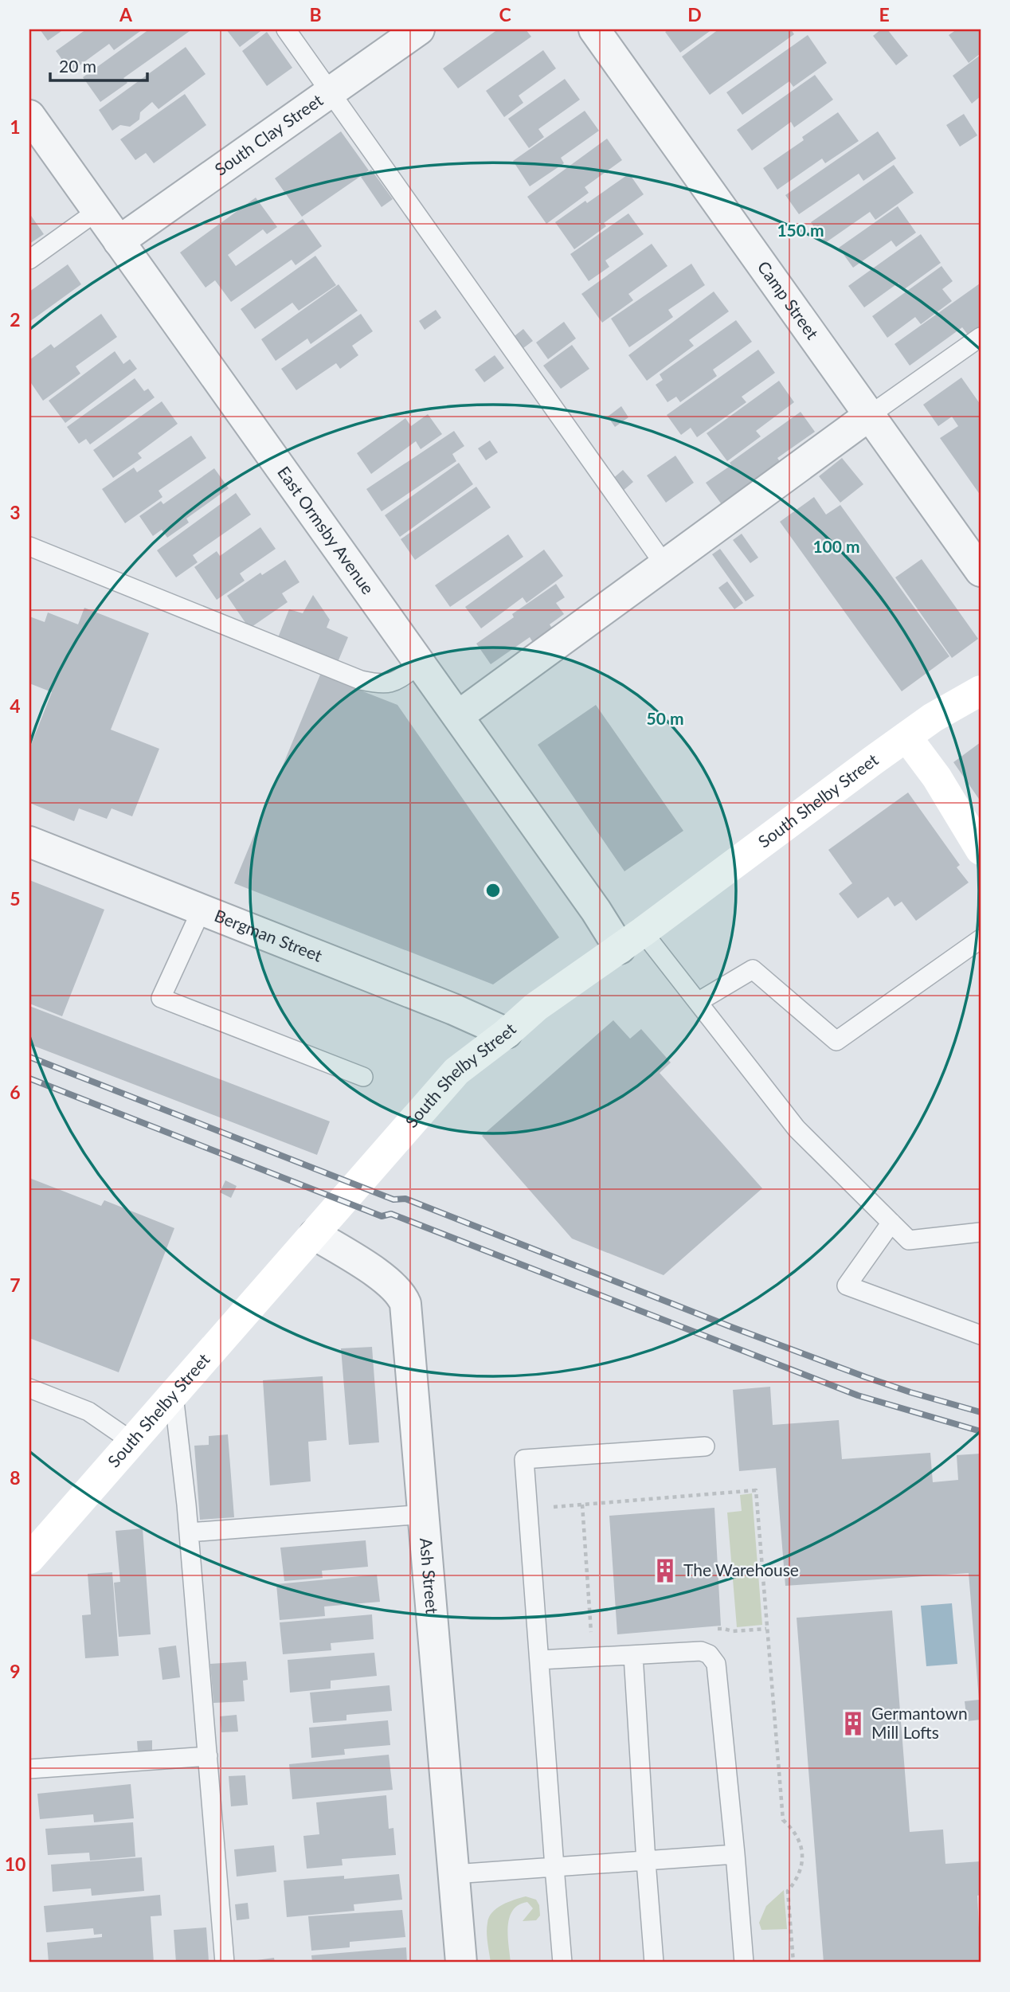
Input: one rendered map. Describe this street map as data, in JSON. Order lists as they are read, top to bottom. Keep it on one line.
{"streets":{"main road":["South Shelby Street"],"street":["South Clay Street","Camp Street","East Ormsby Avenue","Bergman Street","Ash Street"]},"crossings":[["South Clay Street","East Ormsby Avenue"],["East Ormsby Avenue","South Shelby Street"],["South Shelby Street","Bergman Street"],["South Shelby Street","Ash Street"]],"places":{"building":["The Warehouse","Germantown Mill Lofts"]},"scale_bar":"20 m","grid":{"columns":["A","B","C","D","E"],"rows":["1","2","3","4","5","6","7","8","9","10"]},"rings":["150 m","100 m","50 m"]}
